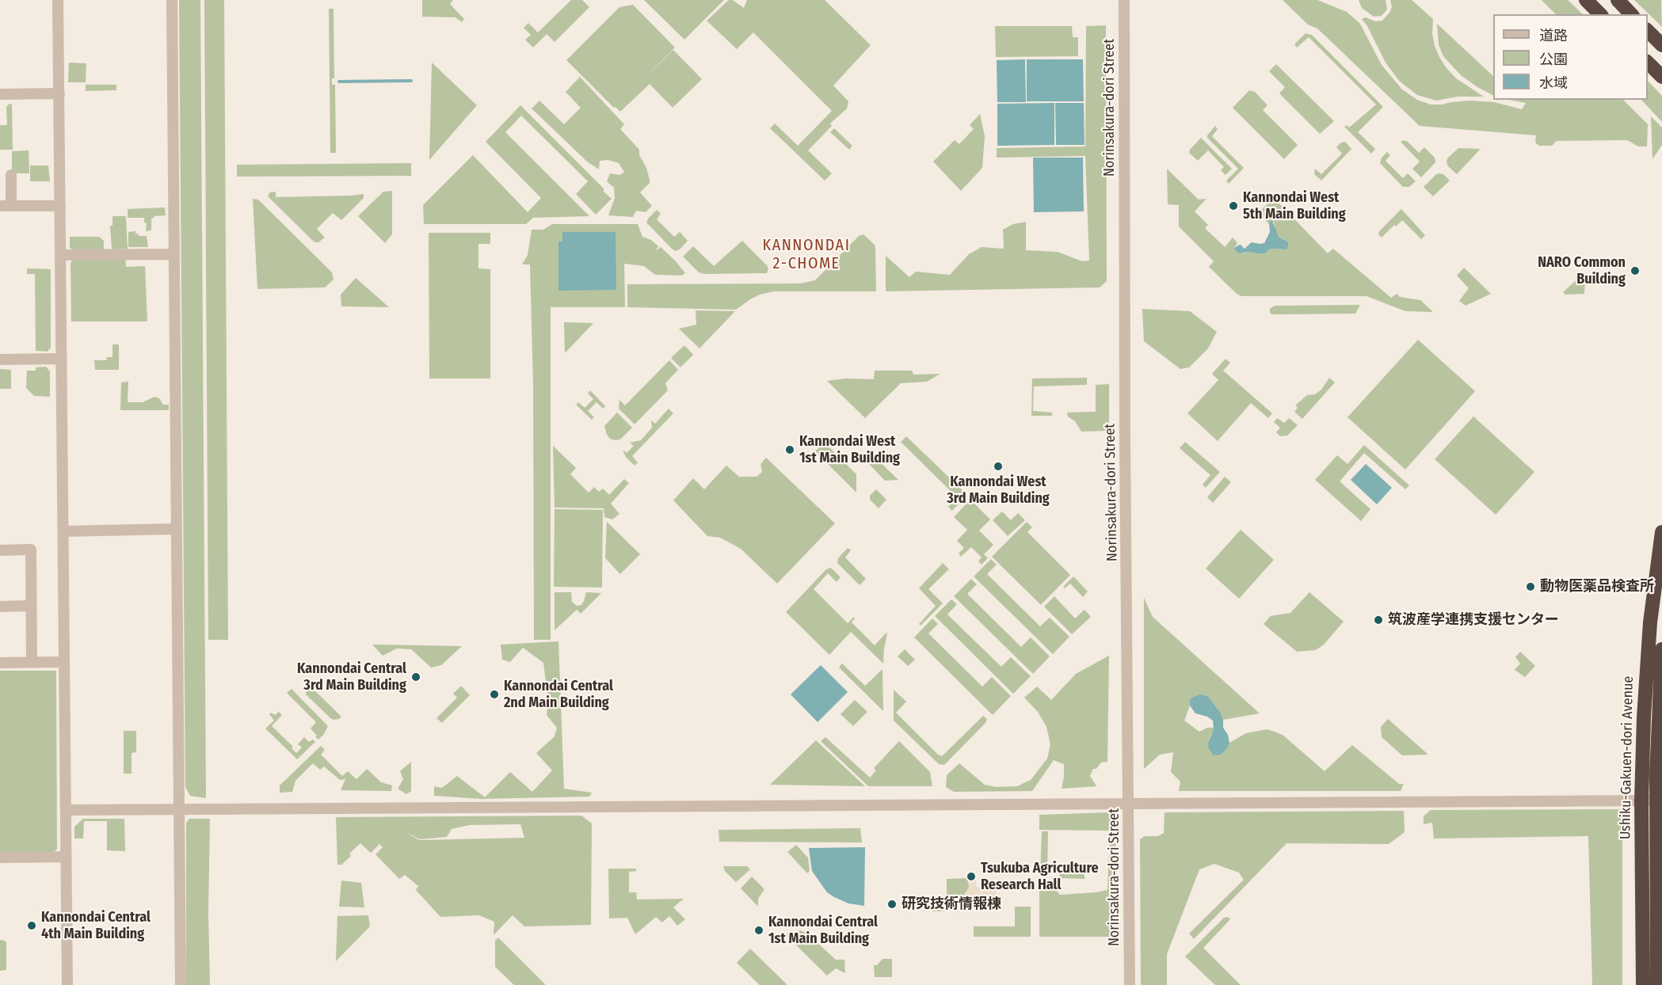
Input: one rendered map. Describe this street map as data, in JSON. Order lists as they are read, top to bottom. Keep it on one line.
{"streets":{"highway":["Ushiku-Gakuen-dori Avenue"],"street":["Norinsakura-dori Street"]},"districts":["KANNONDAI 2-CHOME"],"places":["Kannondai West 5th Main Building","NARO Common Building","Kannondai West 1st Main Building","Kannondai West 3rd Main Building","動物医薬品検査所","筑波産学連携支援センター","Kannondai Central 3rd Main Building","Kannondai Central 2nd Main Building","Tsukuba Agriculture Research Hall","研究技術情報棟","Kannondai Central 4th Main Building","Kannondai Central 1st Main Building"],"legend":["道路","公園","水域"]}
